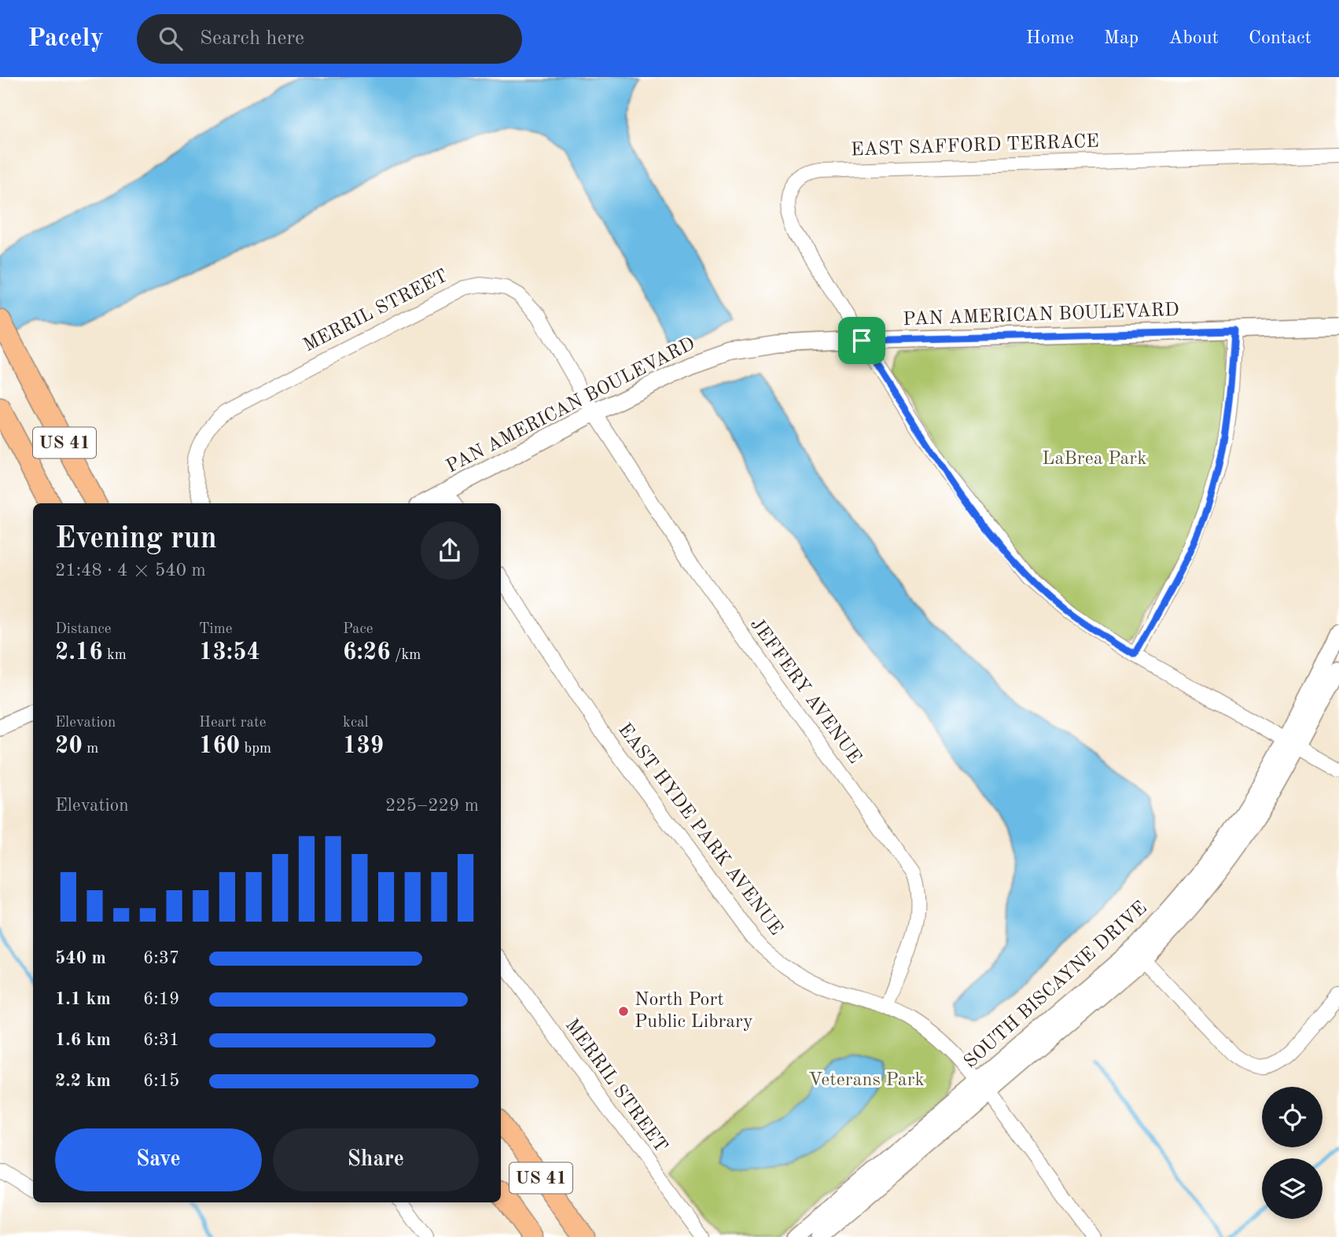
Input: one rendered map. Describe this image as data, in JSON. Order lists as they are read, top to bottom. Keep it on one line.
{"streets":{"main road":["US 41"],"street":["EAST SAFFORD TERRACE","MERRIL STREET","PAN AMERICAN BOULEVARD","JEFFERY AVENUE","EAST HYDE PARK AVENUE","SOUTH BISCAYNE DRIVE"]},"crossings":[["EAST SAFFORD TERRACE","PAN AMERICAN BOULEVARD"],["EAST SAFFORD TERRACE","SOUTH BISCAYNE DRIVE"],["MERRIL STREET","PAN AMERICAN BOULEVARD"],["MERRIL STREET","JEFFERY AVENUE"],["PAN AMERICAN BOULEVARD","JEFFERY AVENUE"],["JEFFERY AVENUE","EAST HYDE PARK AVENUE"],["EAST HYDE PARK AVENUE","SOUTH BISCAYNE DRIVE"]],"parks":["LaBrea Park","Veterans Park"],"places":["North Port Public Library"],"page":{"header":"Pacely","search":"Search here","nav":["Home","Map","About","Contact"],"heading":["Evening run","21:48 · 4 × 540 m"],"stats":[["Distance","2.16 km"],["Time","13:54"],["Pace","6:26 /km"],["Elevation","20 m"],["Heart rate","160 bpm"],["kcal","139"]],"chart":["Elevation","225–229 m"],"list":[{"name":"540 m","note":"6:37"},{"name":"1.1 km","note":"6:19"},{"name":"1.6 km","note":"6:31"},{"name":"2.2 km","note":"6:15"}],"buttons":["Save","Share"]}}
